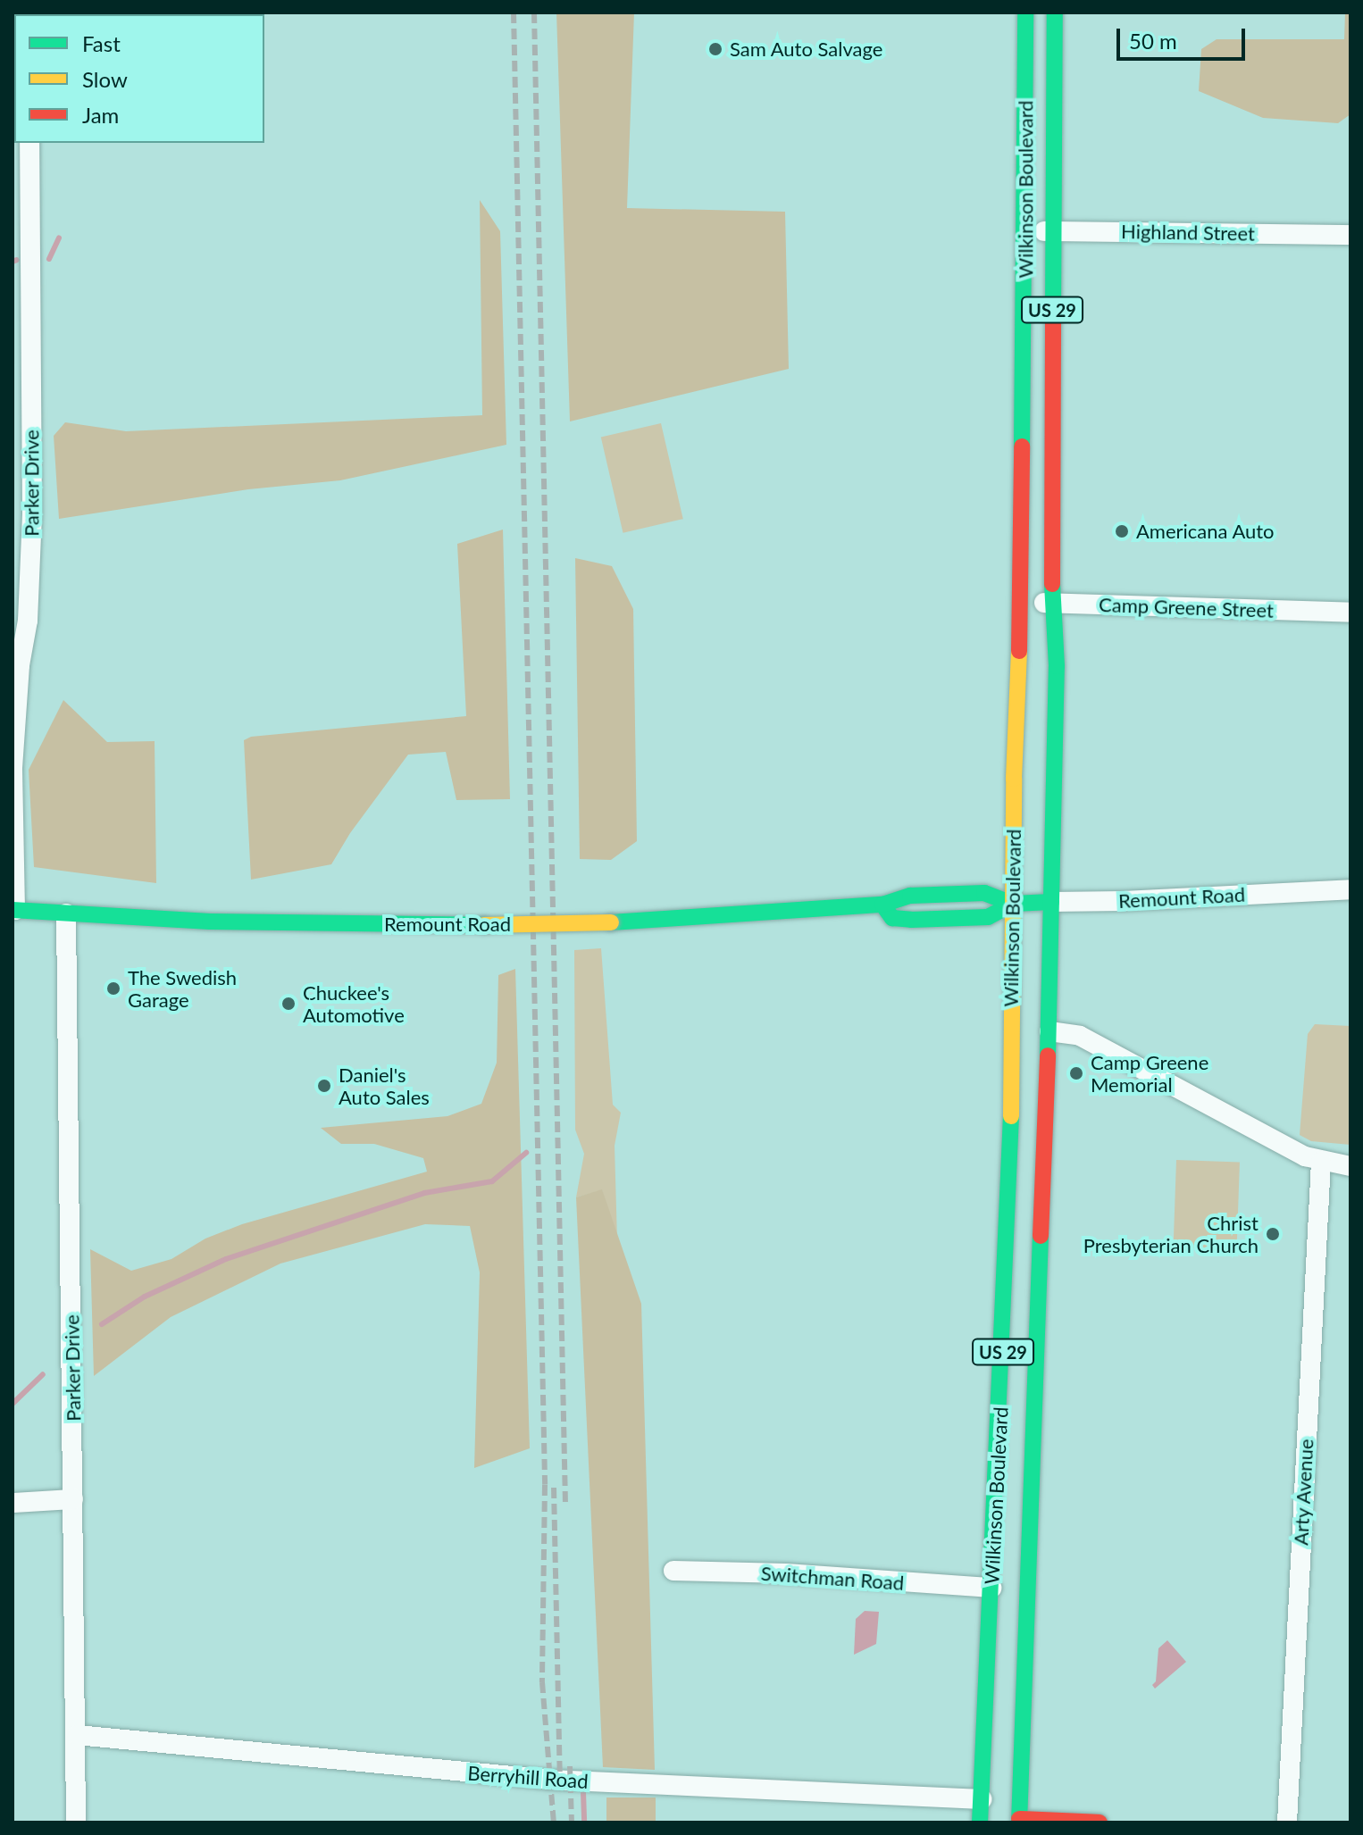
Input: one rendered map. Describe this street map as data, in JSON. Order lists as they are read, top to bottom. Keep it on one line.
{"streets":{"main road":["Wilkinson Boulevard","US 29","Remount Road"],"street":["Highland Street","Parker Drive","Camp Greene Street","Arty Avenue","Switchman Road","Berryhill Road"]},"crossings":[["Wilkinson Boulevard","Highland Street"],["Wilkinson Boulevard","Camp Greene Street"],["Wilkinson Boulevard","Remount Road"],["Wilkinson Boulevard","Switchman Road"],["Wilkinson Boulevard","Berryhill Road"],["Parker Drive","Remount Road"],["Parker Drive","Berryhill Road"]],"places":["Sam Auto Salvage","Americana Auto","The Swedish Garage","Chuckee's Automotive","Camp Greene Memorial","Daniel's Auto Sales","Christ Presbyterian Church"],"legend":["Fast","Slow","Jam"],"scale_bar":"50 m"}
